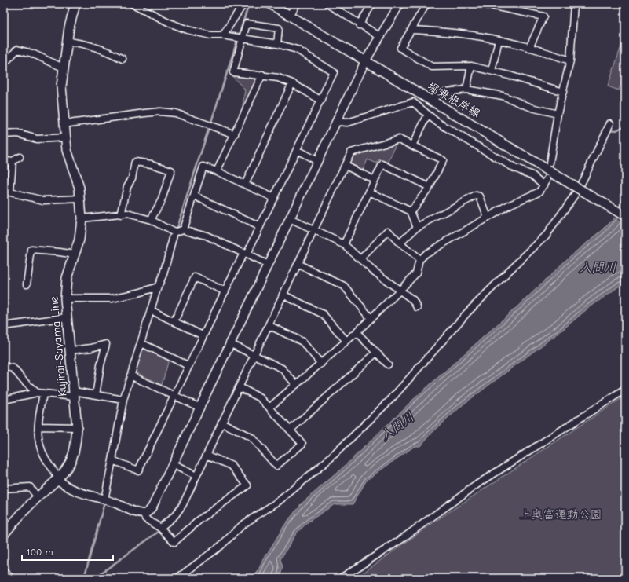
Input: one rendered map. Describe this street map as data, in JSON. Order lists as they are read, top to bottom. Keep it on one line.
{"streets":{"main road":["堀兼根岸線","Kujirai-Sayama Line"]},"water":["入間川"],"parks":["上奥富運動公園"],"scale_bar":"100 m"}
